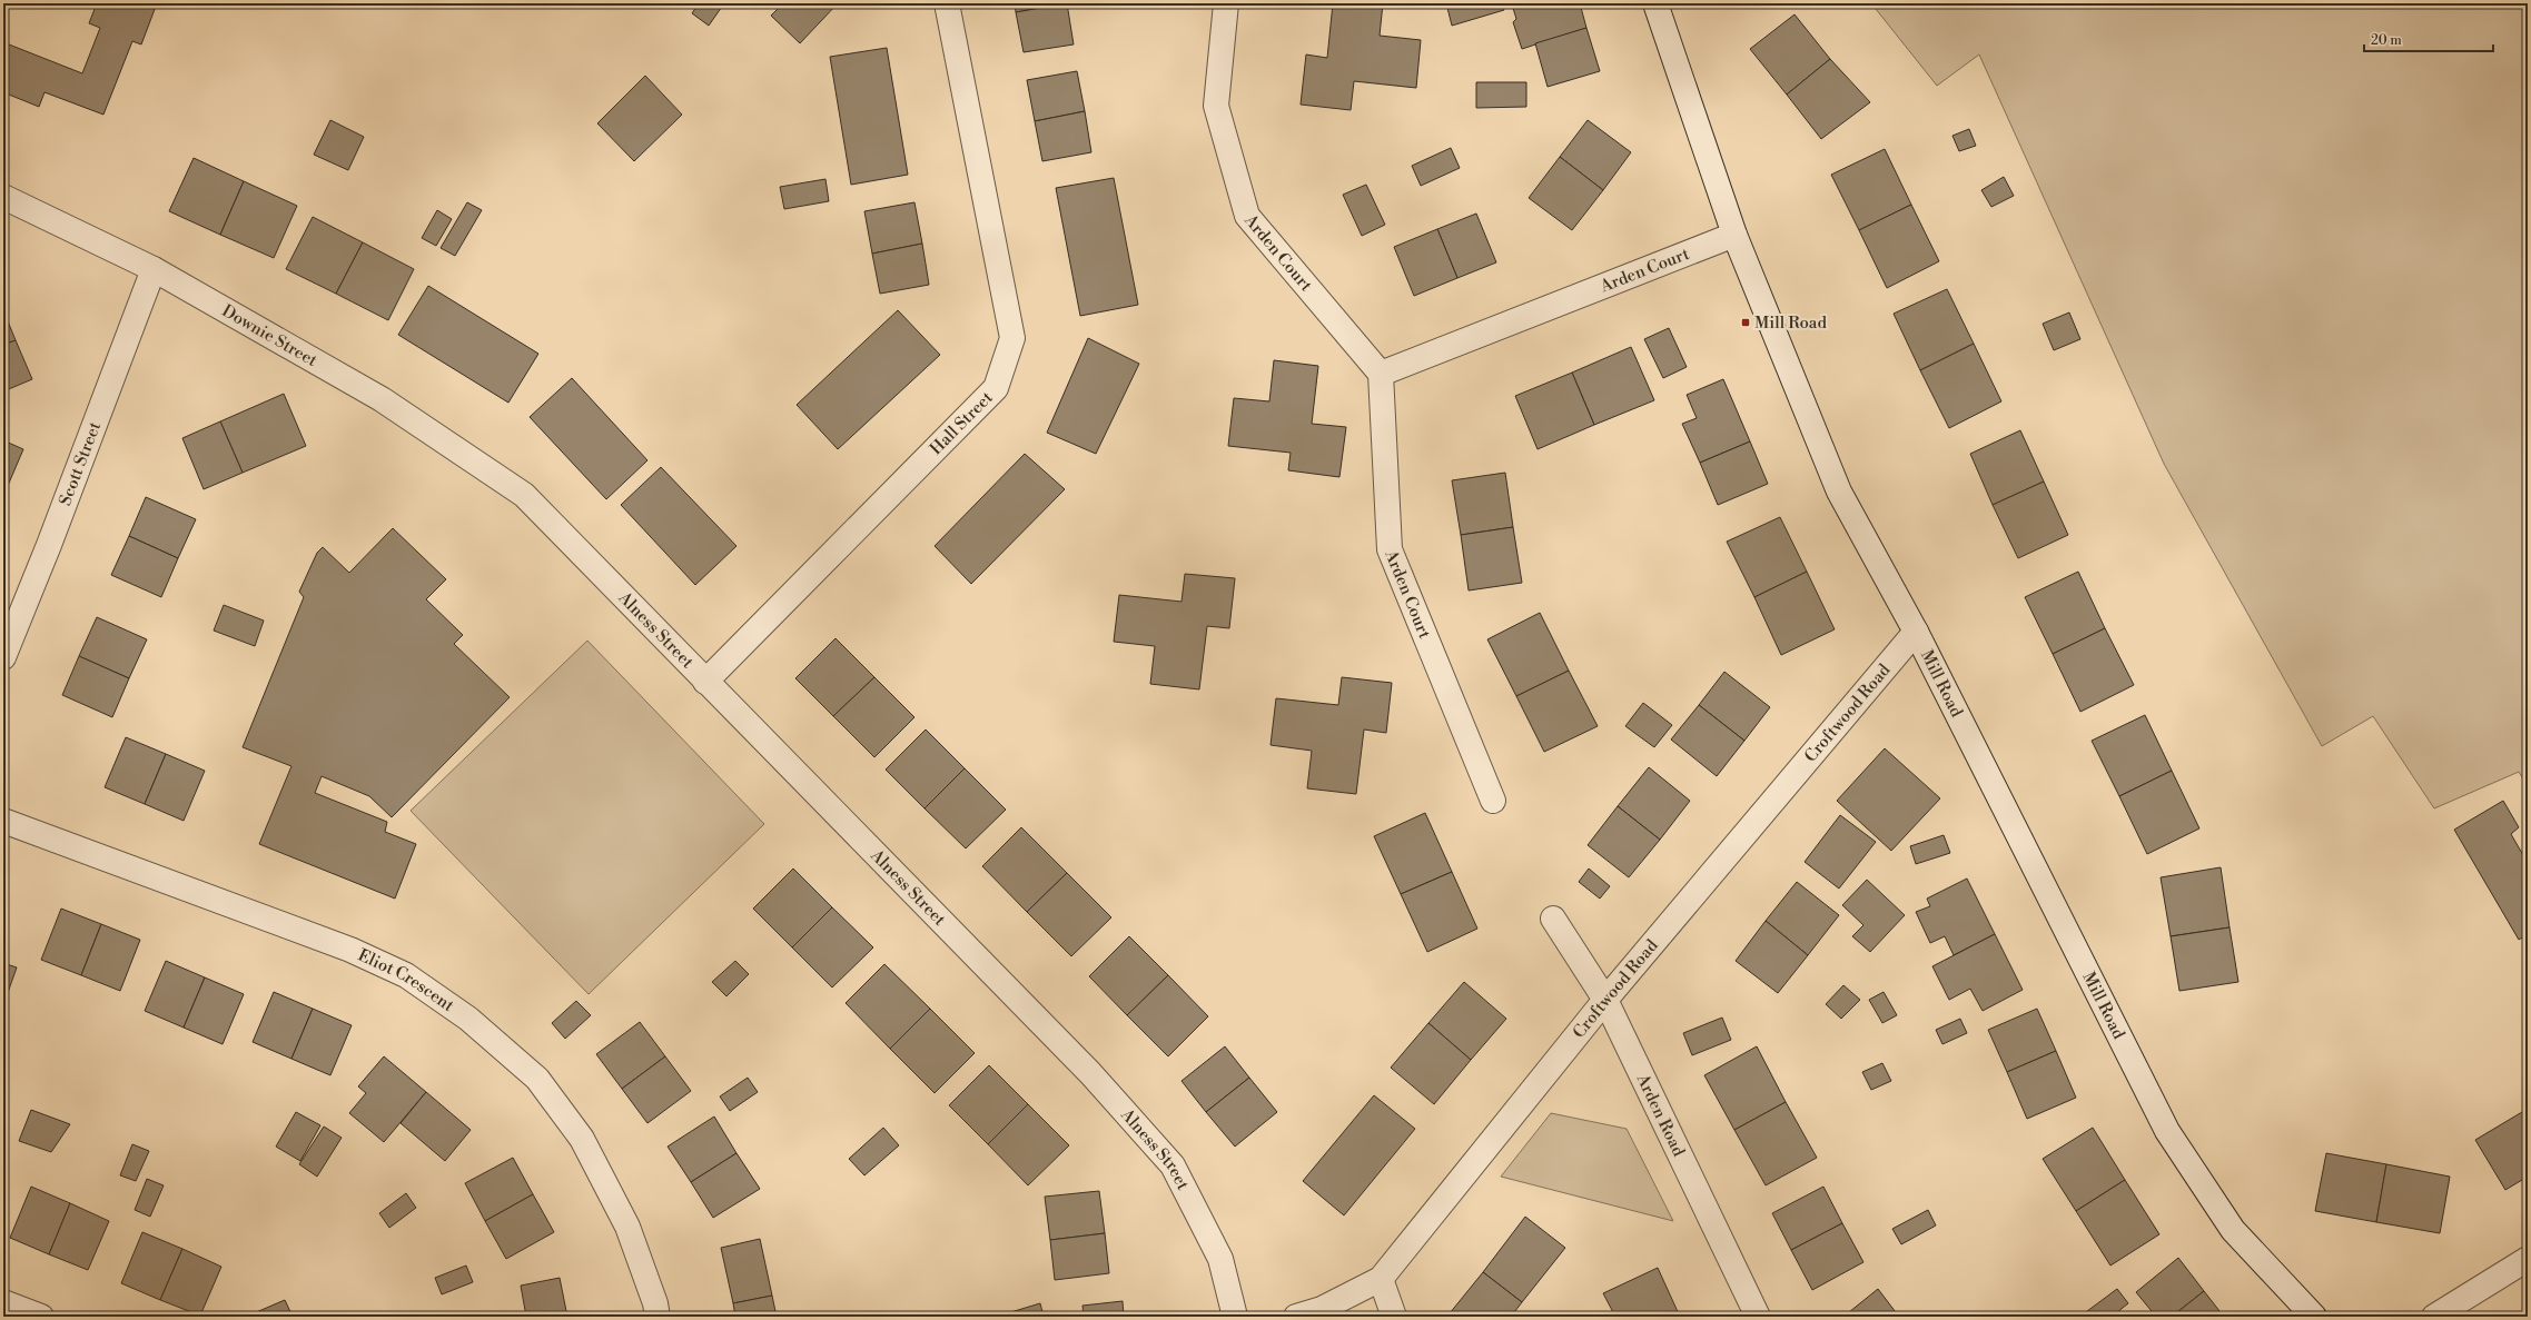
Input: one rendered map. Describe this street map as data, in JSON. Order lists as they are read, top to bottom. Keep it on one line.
{"streets":{"street":["Arden Court","Downie Street","Hall Street","Scott Street","Alness Street","Mill Road","Croftwood Road","Eliot Crescent","Arden Road"]},"crossings":[["Arden Court","Mill Road"],["Downie Street","Scott Street"],["Downie Street","Alness Street"],["Hall Street","Alness Street"],["Mill Road","Croftwood Road"],["Croftwood Road","Arden Road"]],"places":{"transit":["Mill Road"]},"scale_bar":"20 m"}
